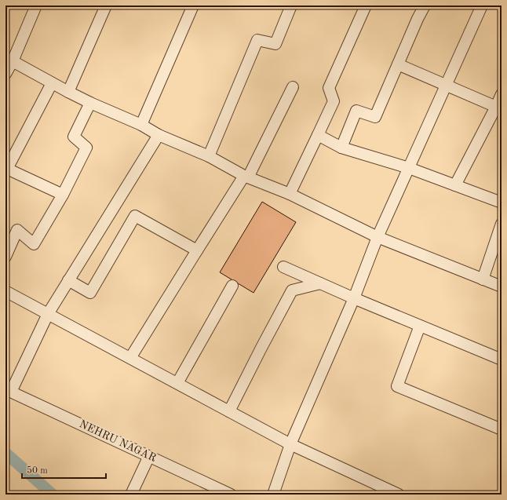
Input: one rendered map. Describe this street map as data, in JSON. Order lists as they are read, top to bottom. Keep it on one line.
{"streets":{"street":["NEHRU NAGAR"]},"scale_bar":"50 m"}
